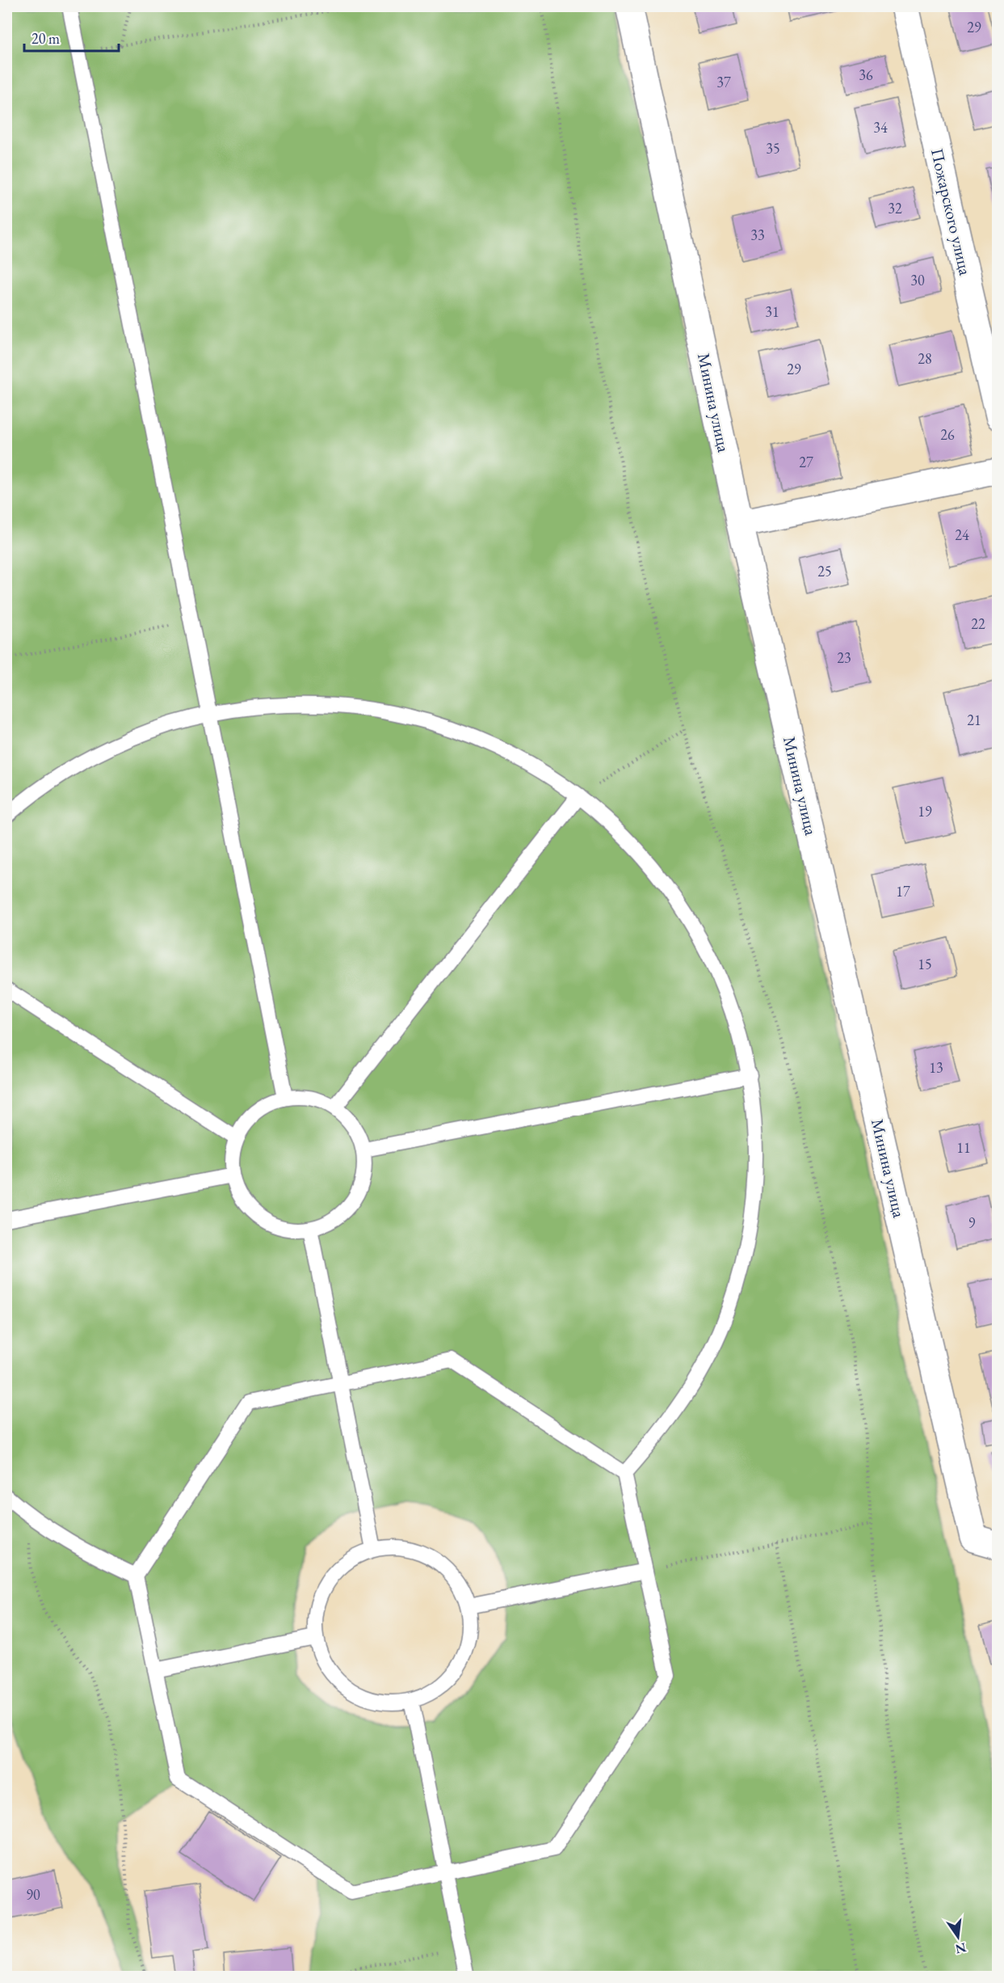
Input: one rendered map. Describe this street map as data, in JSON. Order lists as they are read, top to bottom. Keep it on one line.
{"streets":{"street":["Пожарского улица","Минина улица"]},"house_numbers":["29","36","37","34","35","32","33","30","31","28","29","26","27","24","25","22","23","21","19","17","15","13","11","9","90"],"scale_bar":"20 m","north":"bottom"}
